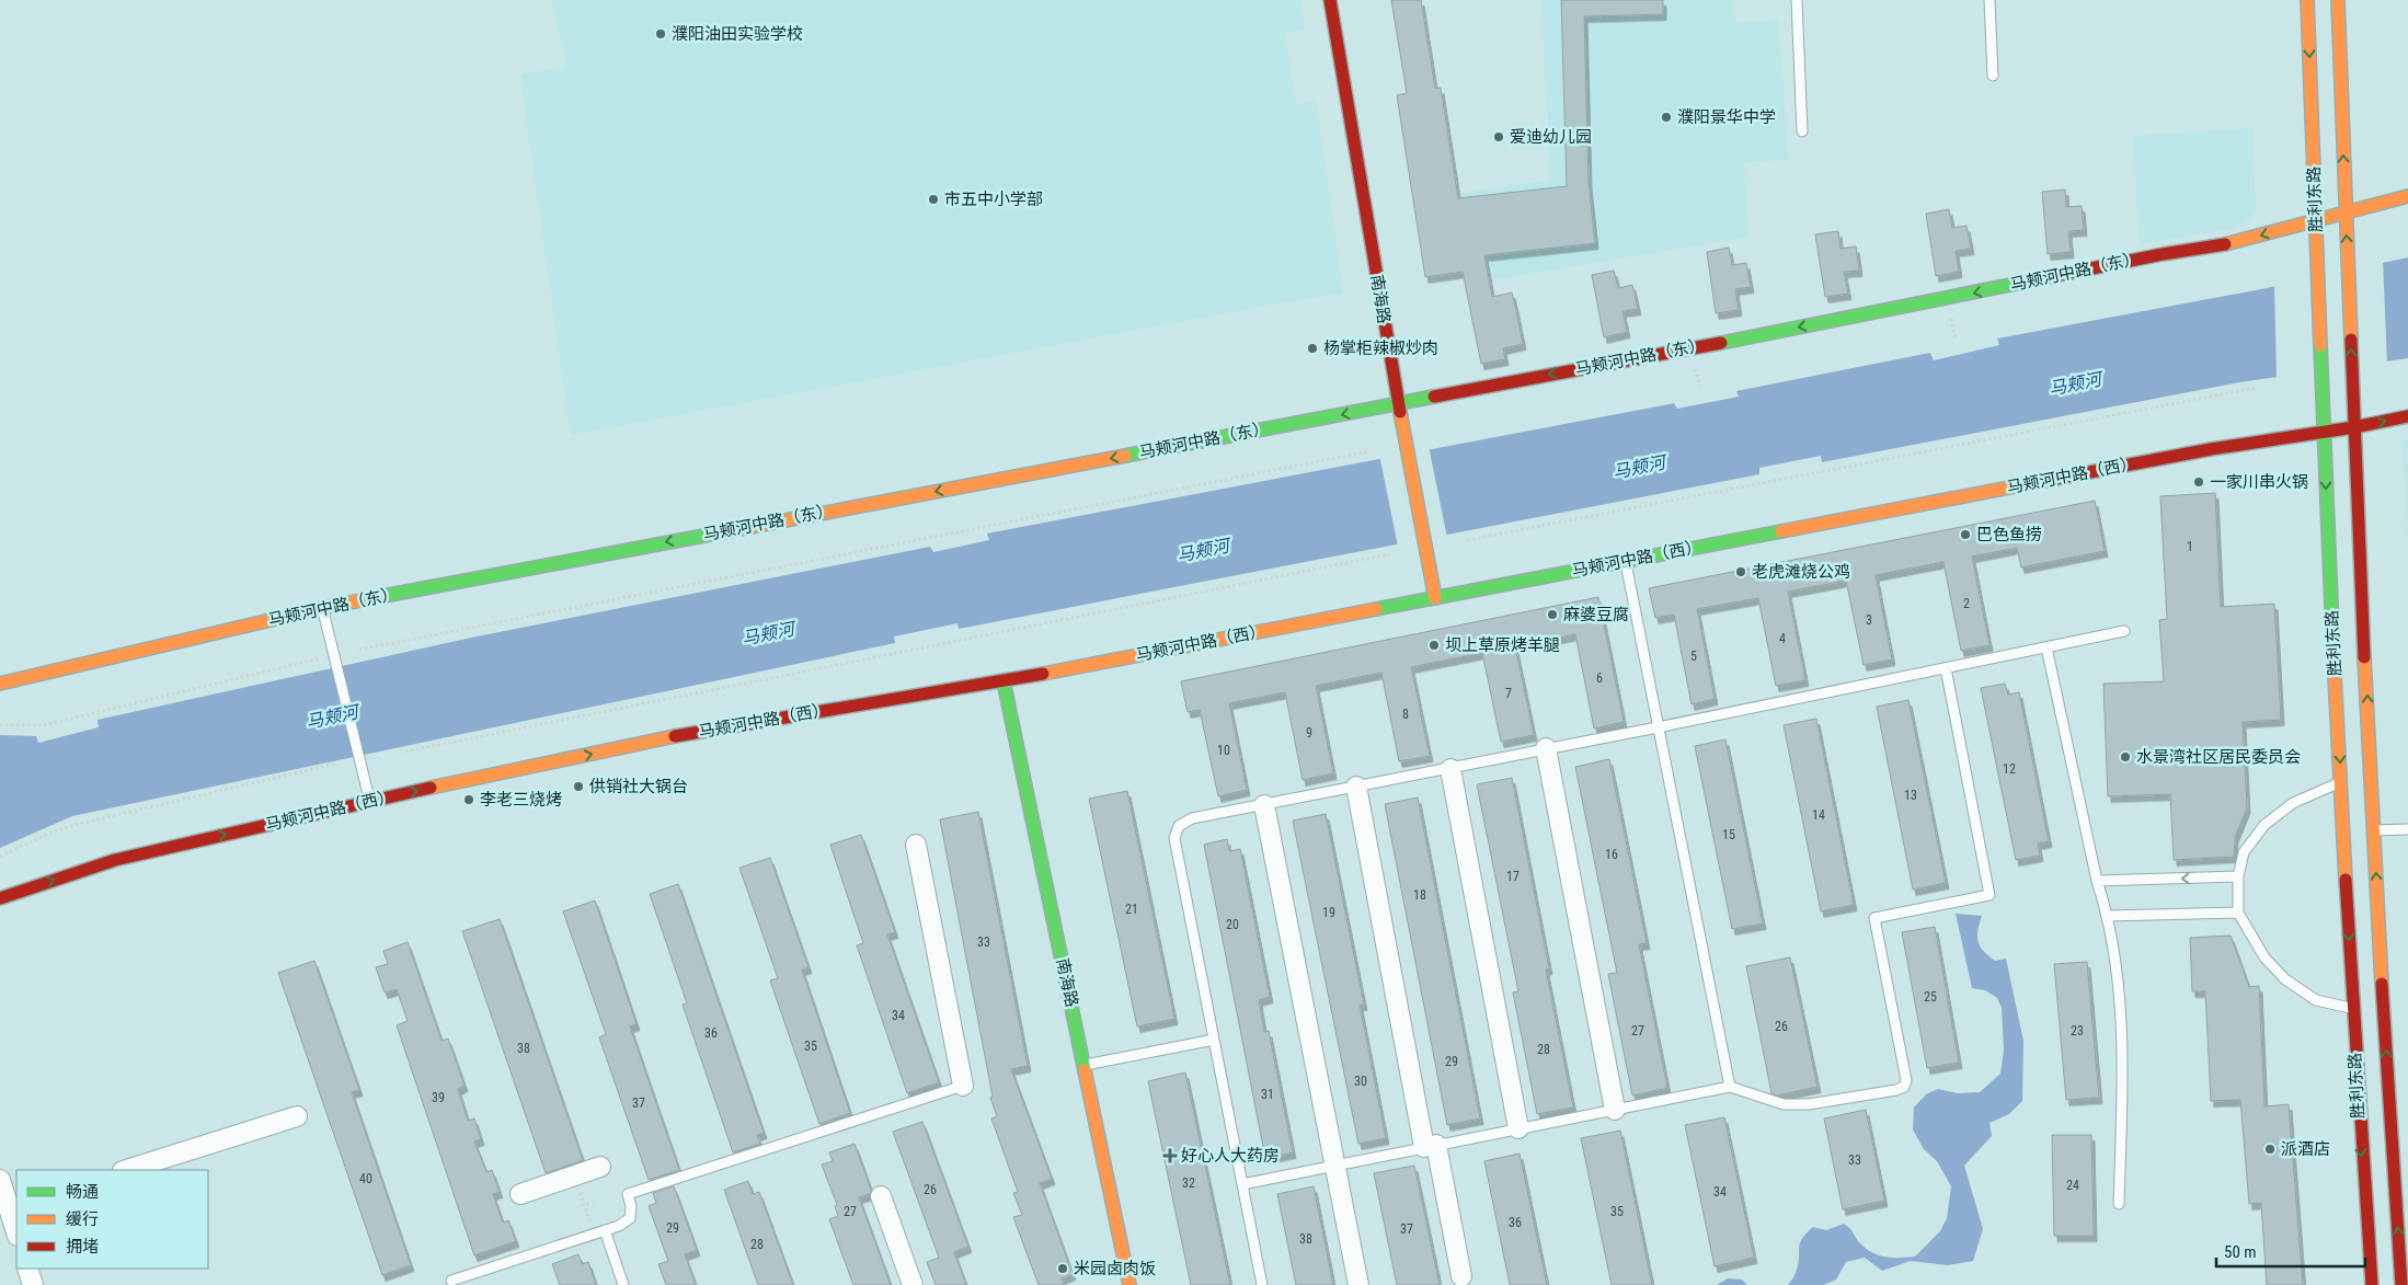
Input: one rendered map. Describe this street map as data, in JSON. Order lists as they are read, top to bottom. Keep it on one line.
{"streets":{"street":["胜利东路","马颊河中路（东）","南海路","马颊河中路（西）"]},"crossings":[["胜利东路","马颊河中路（东）"],["胜利东路","马颊河中路（西）"],["马颊河中路（东）","南海路"],["南海路","马颊河中路（西）"]],"one_way":["马颊河中路（东）","马颊河中路（西）"],"water":["马颊河"],"places":{"other":["濮阳油田实验学校","濮阳景华中学","爱迪幼儿园","市五中小学部","杨掌柜辣椒炒肉","一家川串火锅","巴色鱼捞","老虎滩烧公鸡","麻婆豆腐","坝上草原烤羊腿","水景湾社区居民委员会","供销社大锅台","李老三烧烤","派酒店","米园卤肉饭"],"health":["好心人大药房"]},"house_numbers":["1","2","3","4","5","6","7","8","9","10","12","13","14","15","16","17","18","21","19","20","33","25","34","26","27","23","36","35","38","28","29","30","31","39","37","33","40","32","24","26","34","27","35","36","29","37","38","28"],"legend":["畅通","缓行","拥堵"],"scale_bar":"50 m"}
